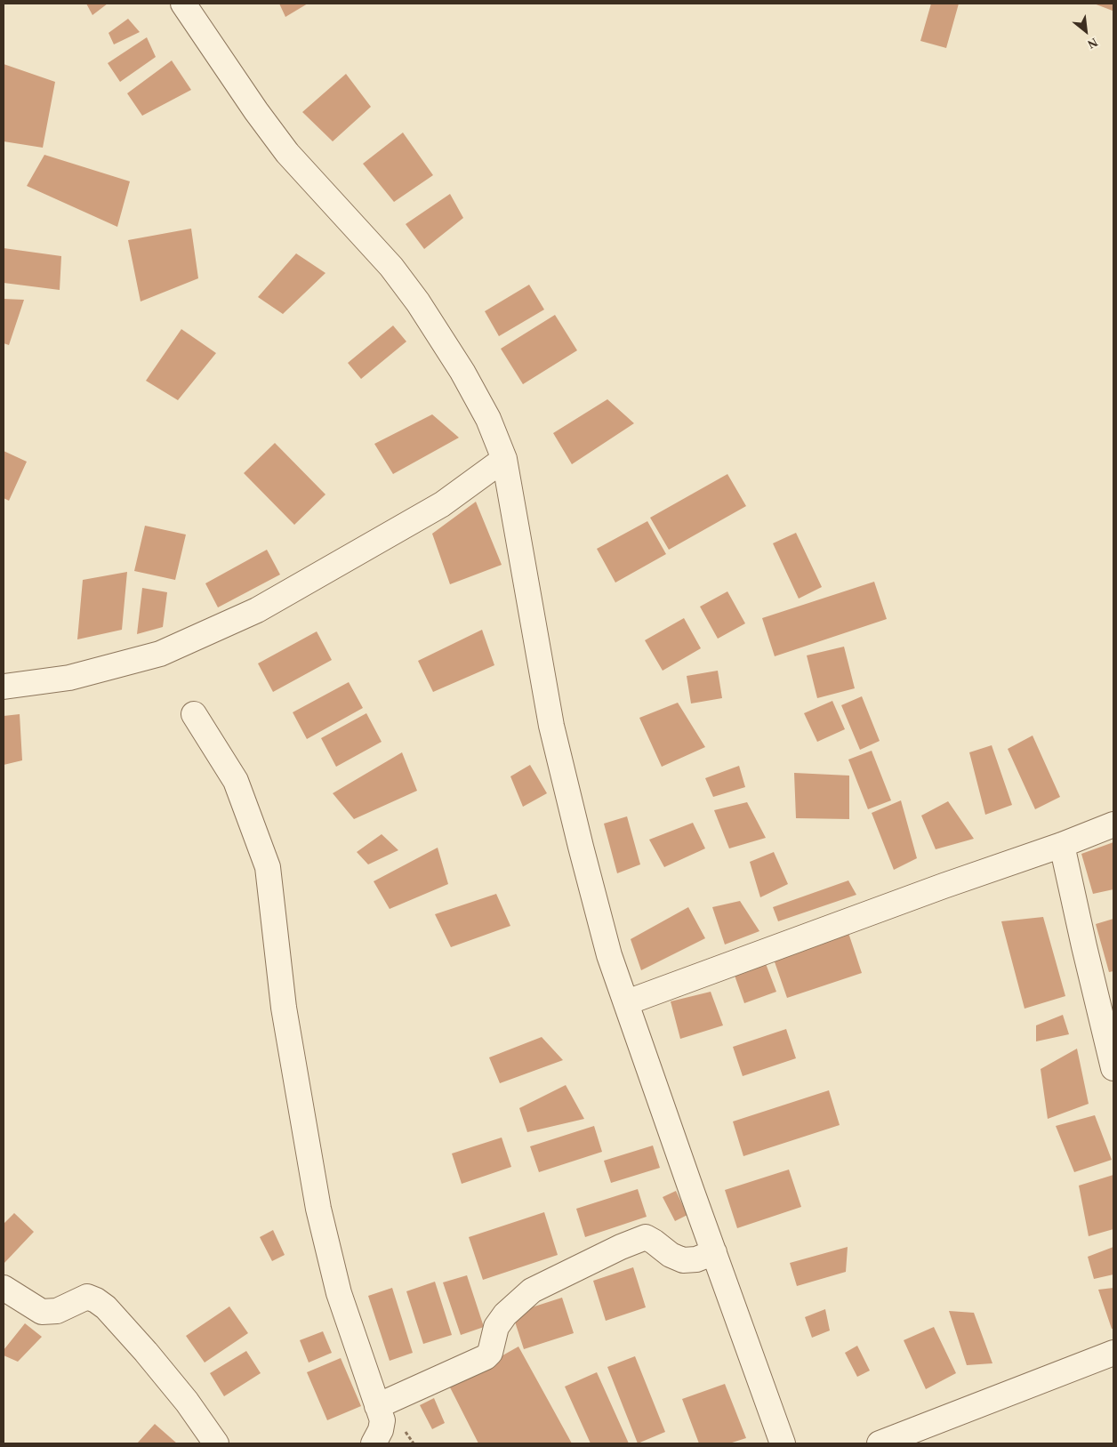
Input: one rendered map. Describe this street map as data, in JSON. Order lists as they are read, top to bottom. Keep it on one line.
{"north":"bottom right"}
